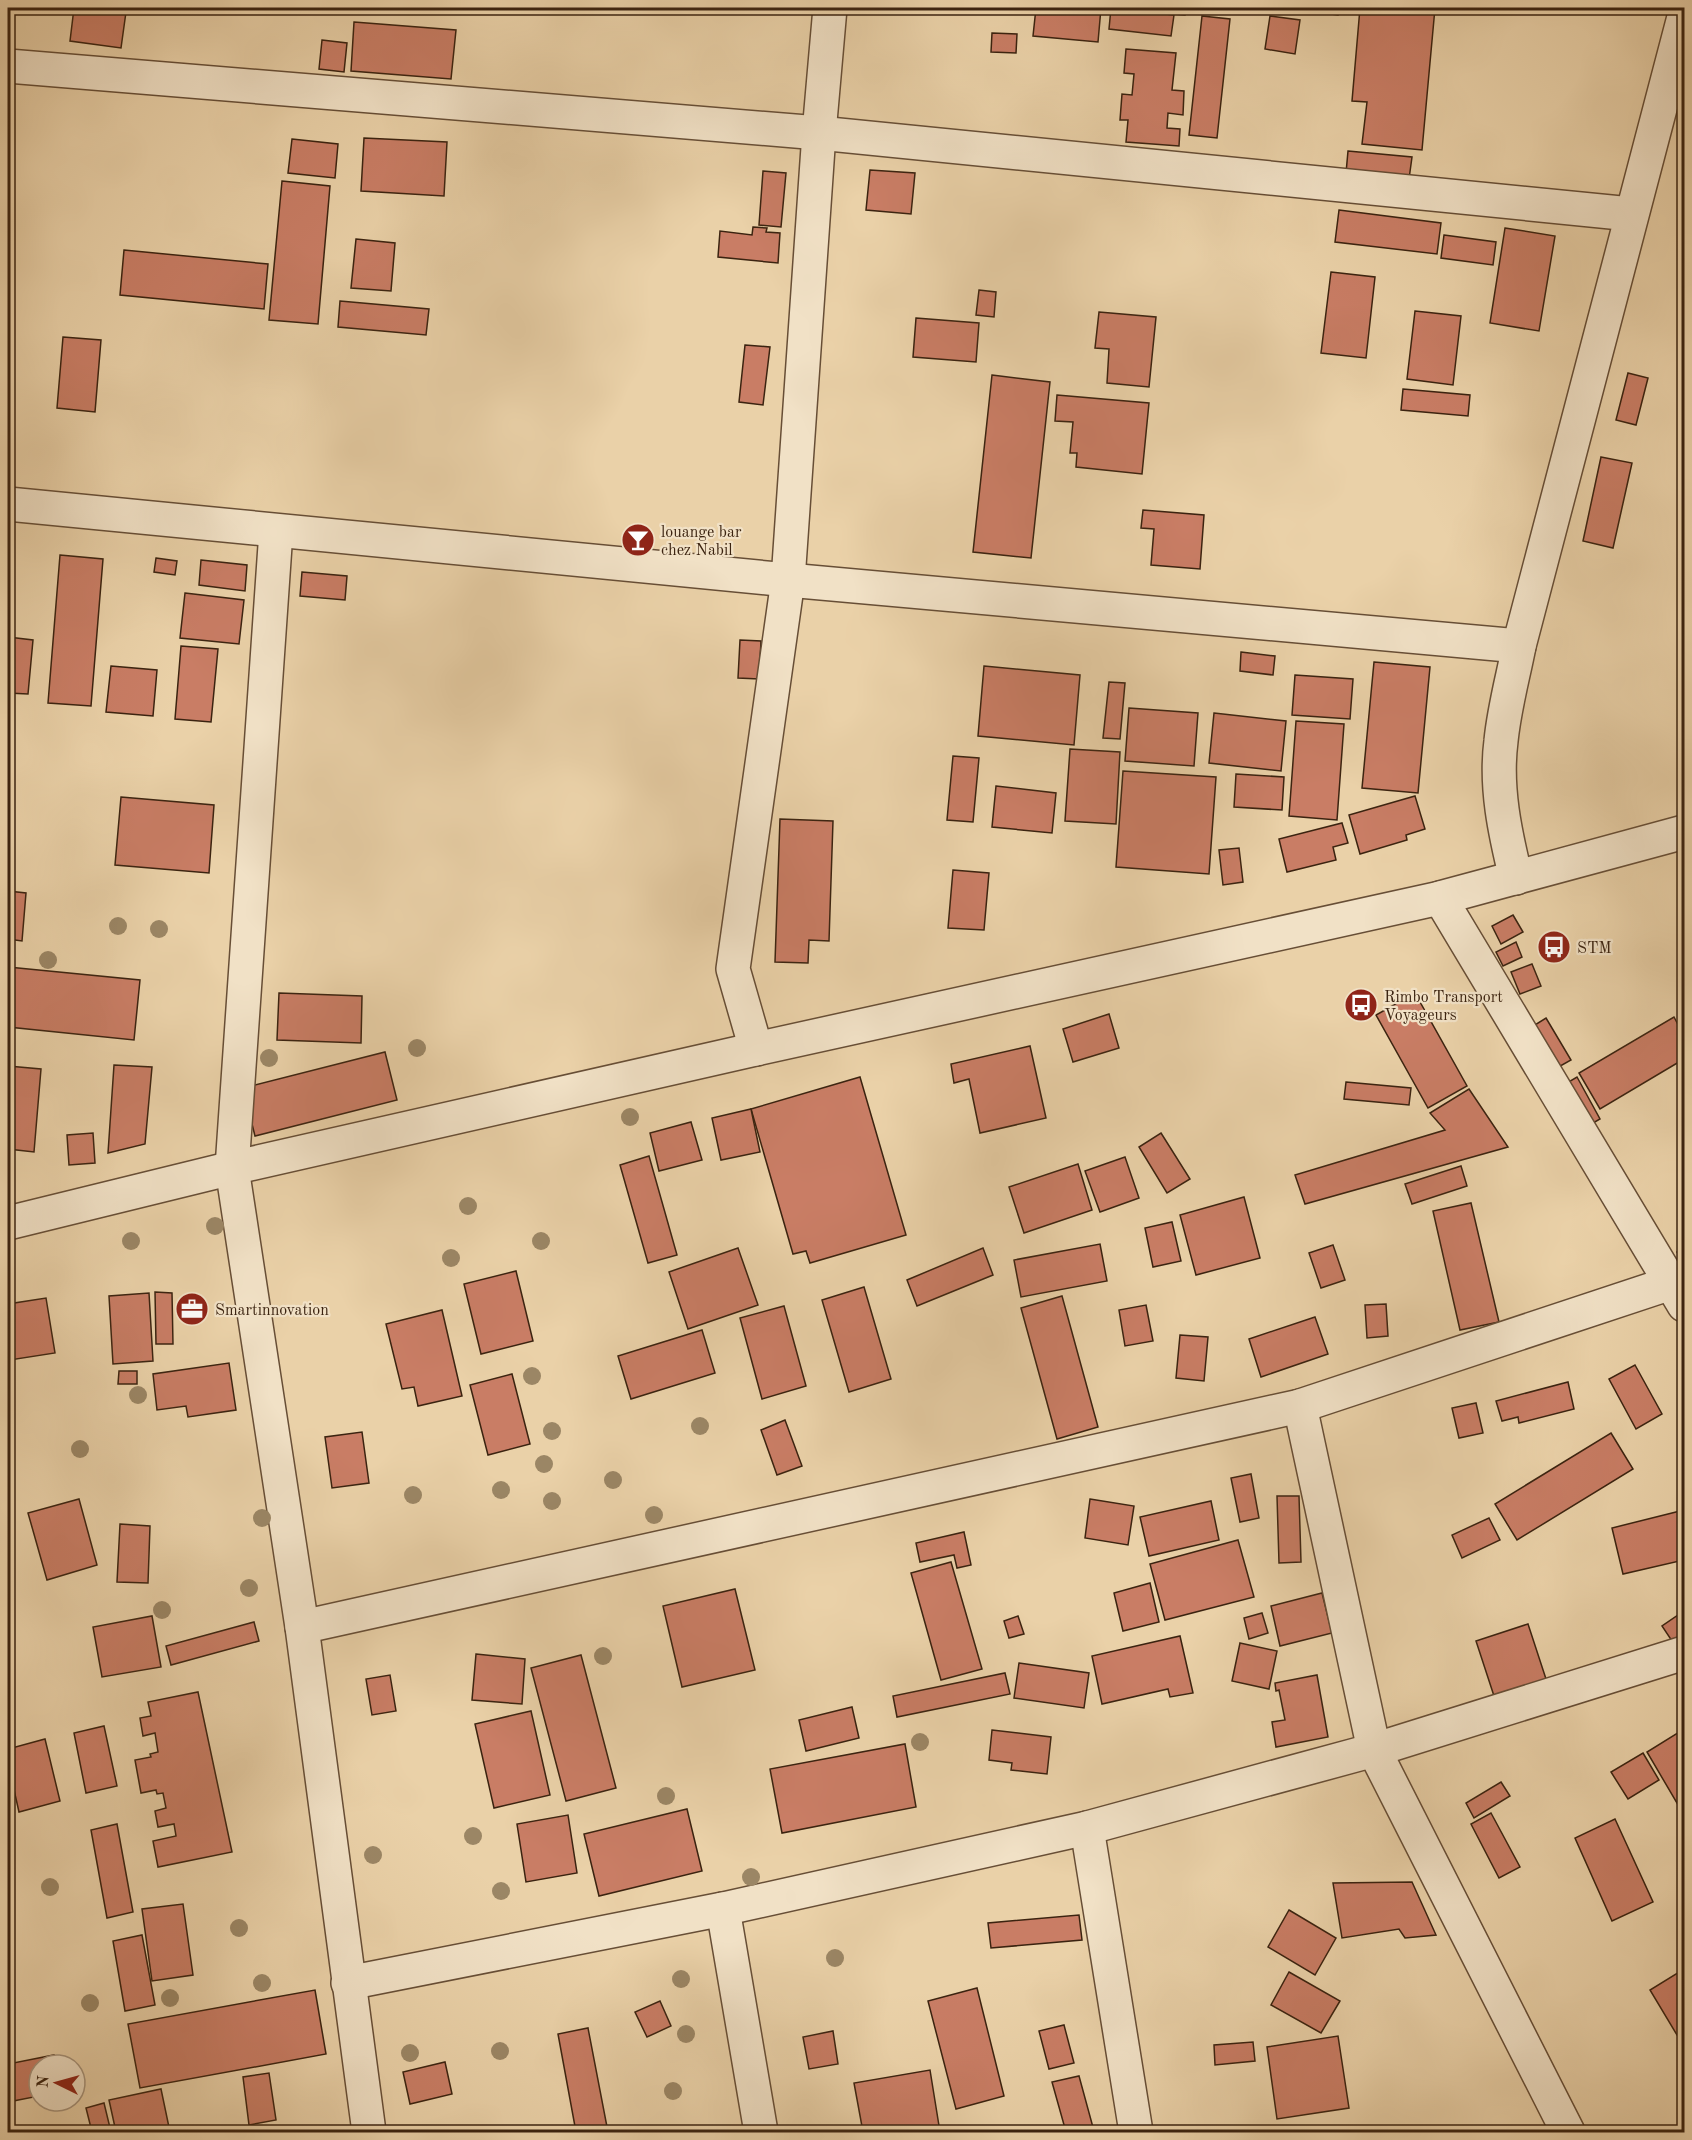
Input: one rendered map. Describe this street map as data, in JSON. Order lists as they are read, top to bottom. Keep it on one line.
{"places":{"bar":["louange bar chez Nabil"],"bus stop":["STM","Rimbo Transport Voyageurs"],"office":["Smartinnovation"]},"north":"left"}
